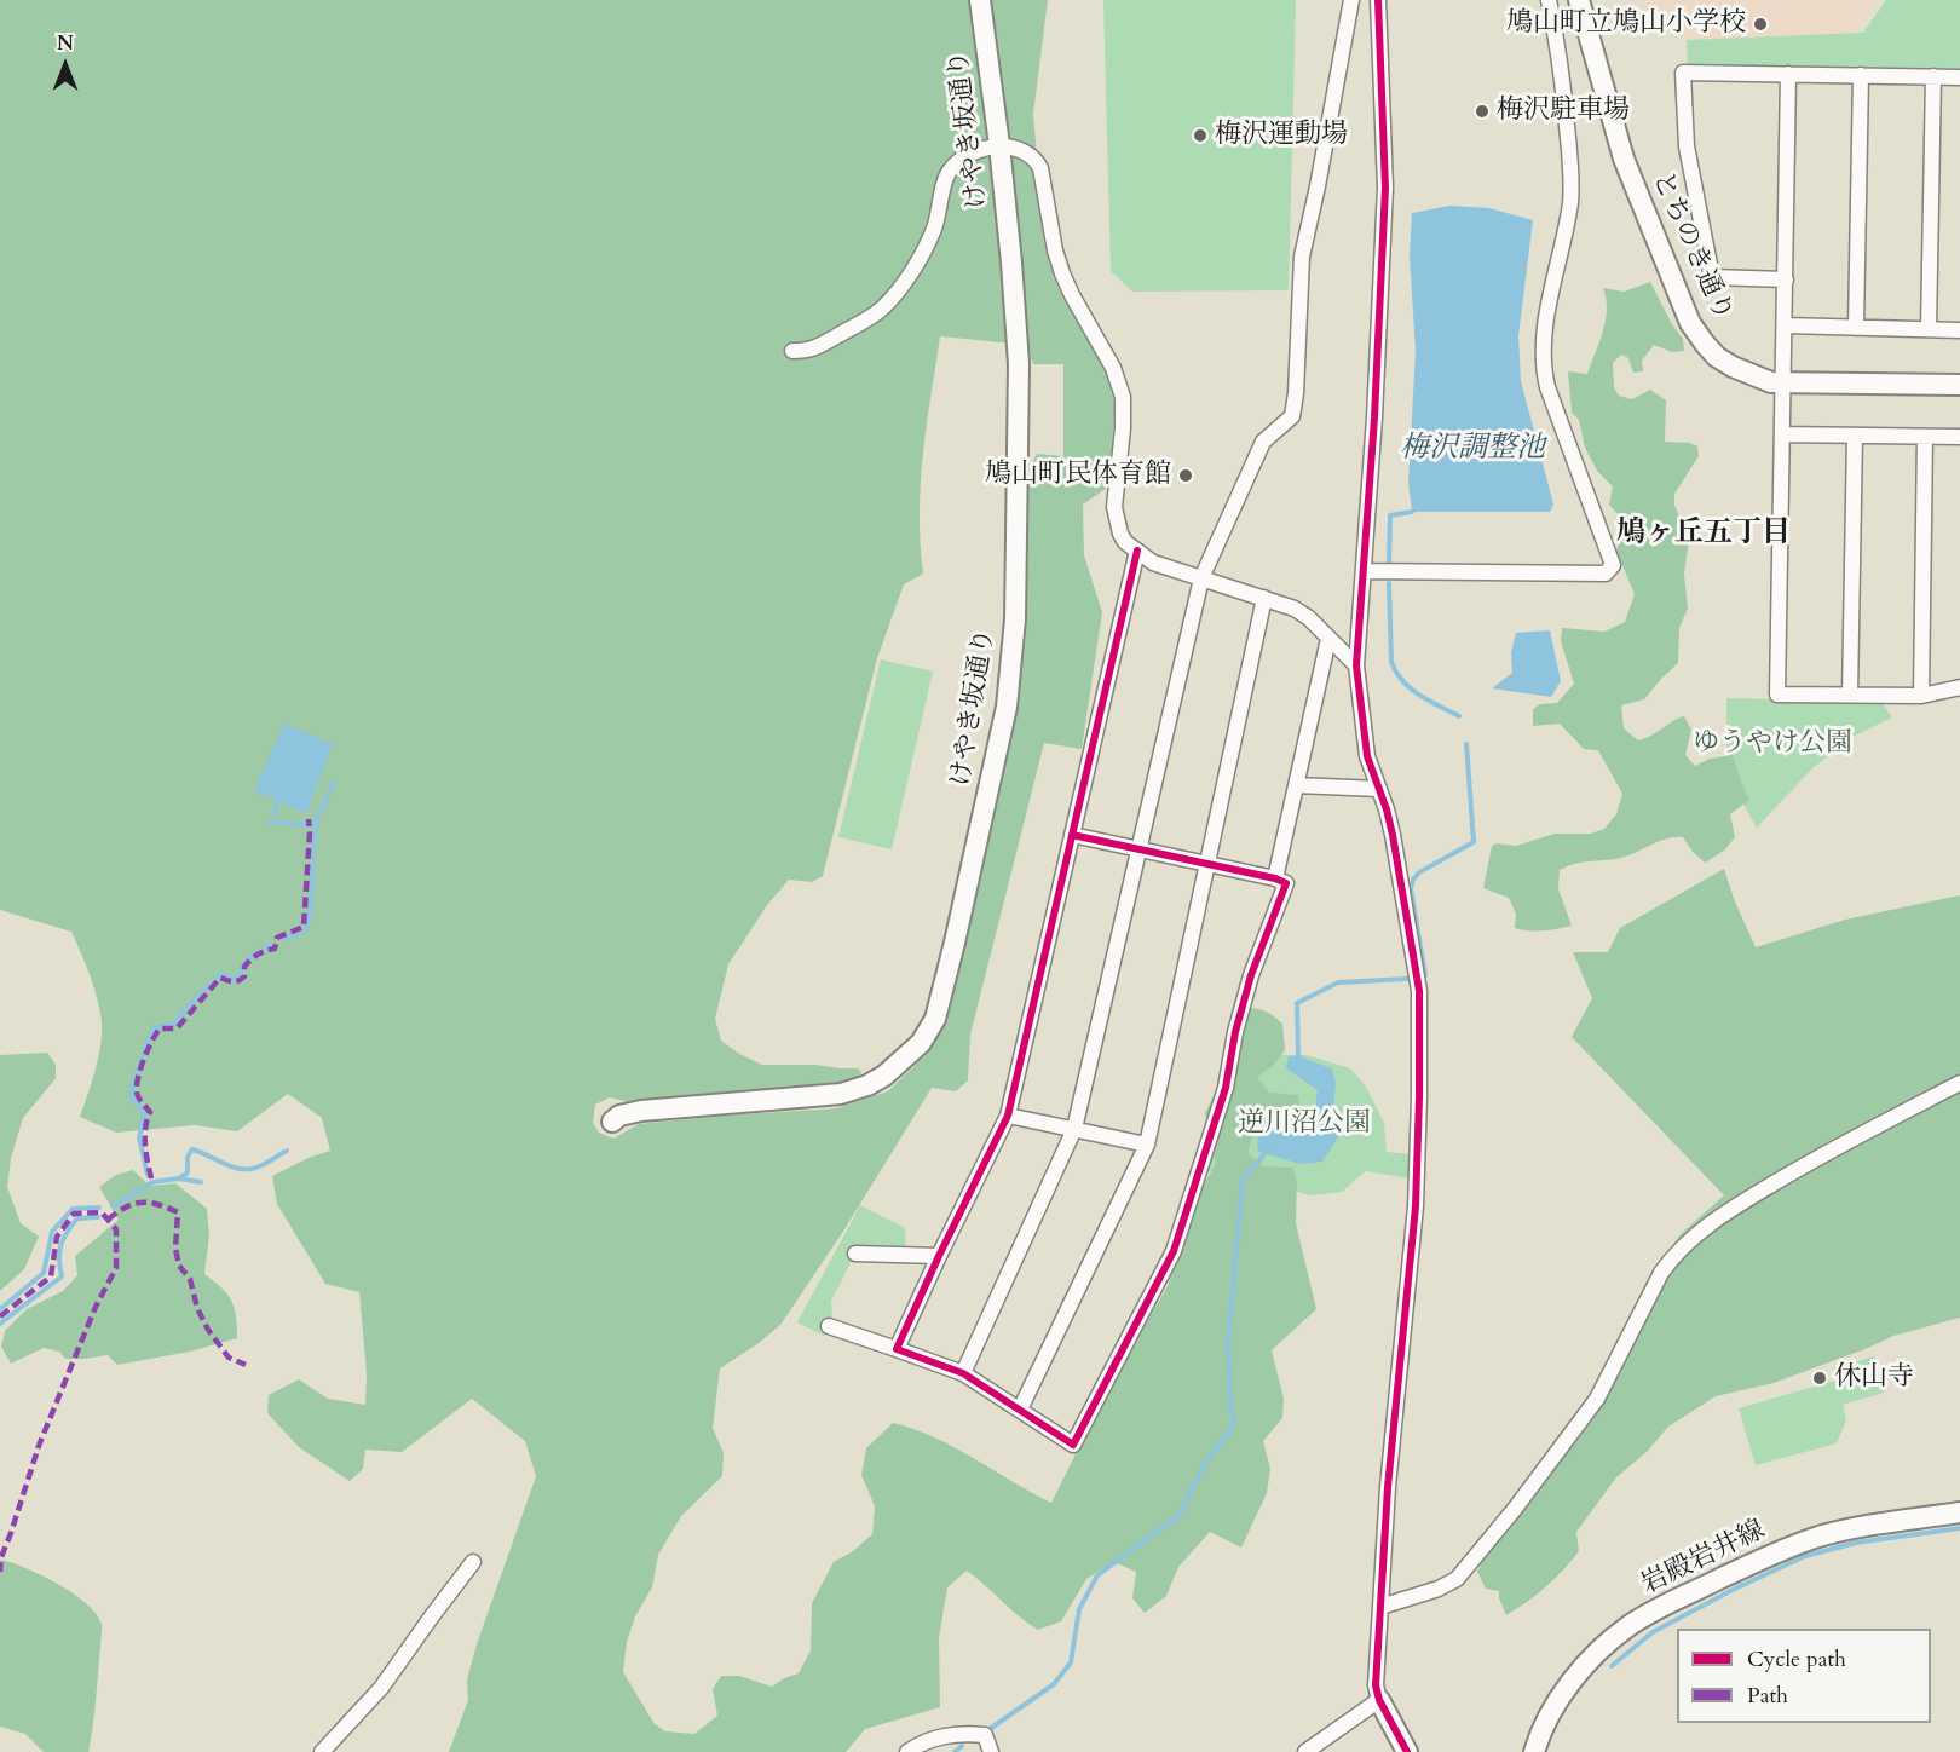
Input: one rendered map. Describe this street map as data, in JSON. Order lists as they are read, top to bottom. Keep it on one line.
{"streets":{"street":["けやき坂通り","とちのき通り","岩殿岩井線"]},"districts":["鳩ヶ丘五丁目"],"water":["梅沢調整池"],"parks":["ゆうやけ公園","逆川沼公園"],"places":["鳩山町立鳩山小学校","梅沢駐車場","梅沢運動場","鳩山町民体育館","休山寺"],"legend":["Cycle path","Path"],"north":"top"}
